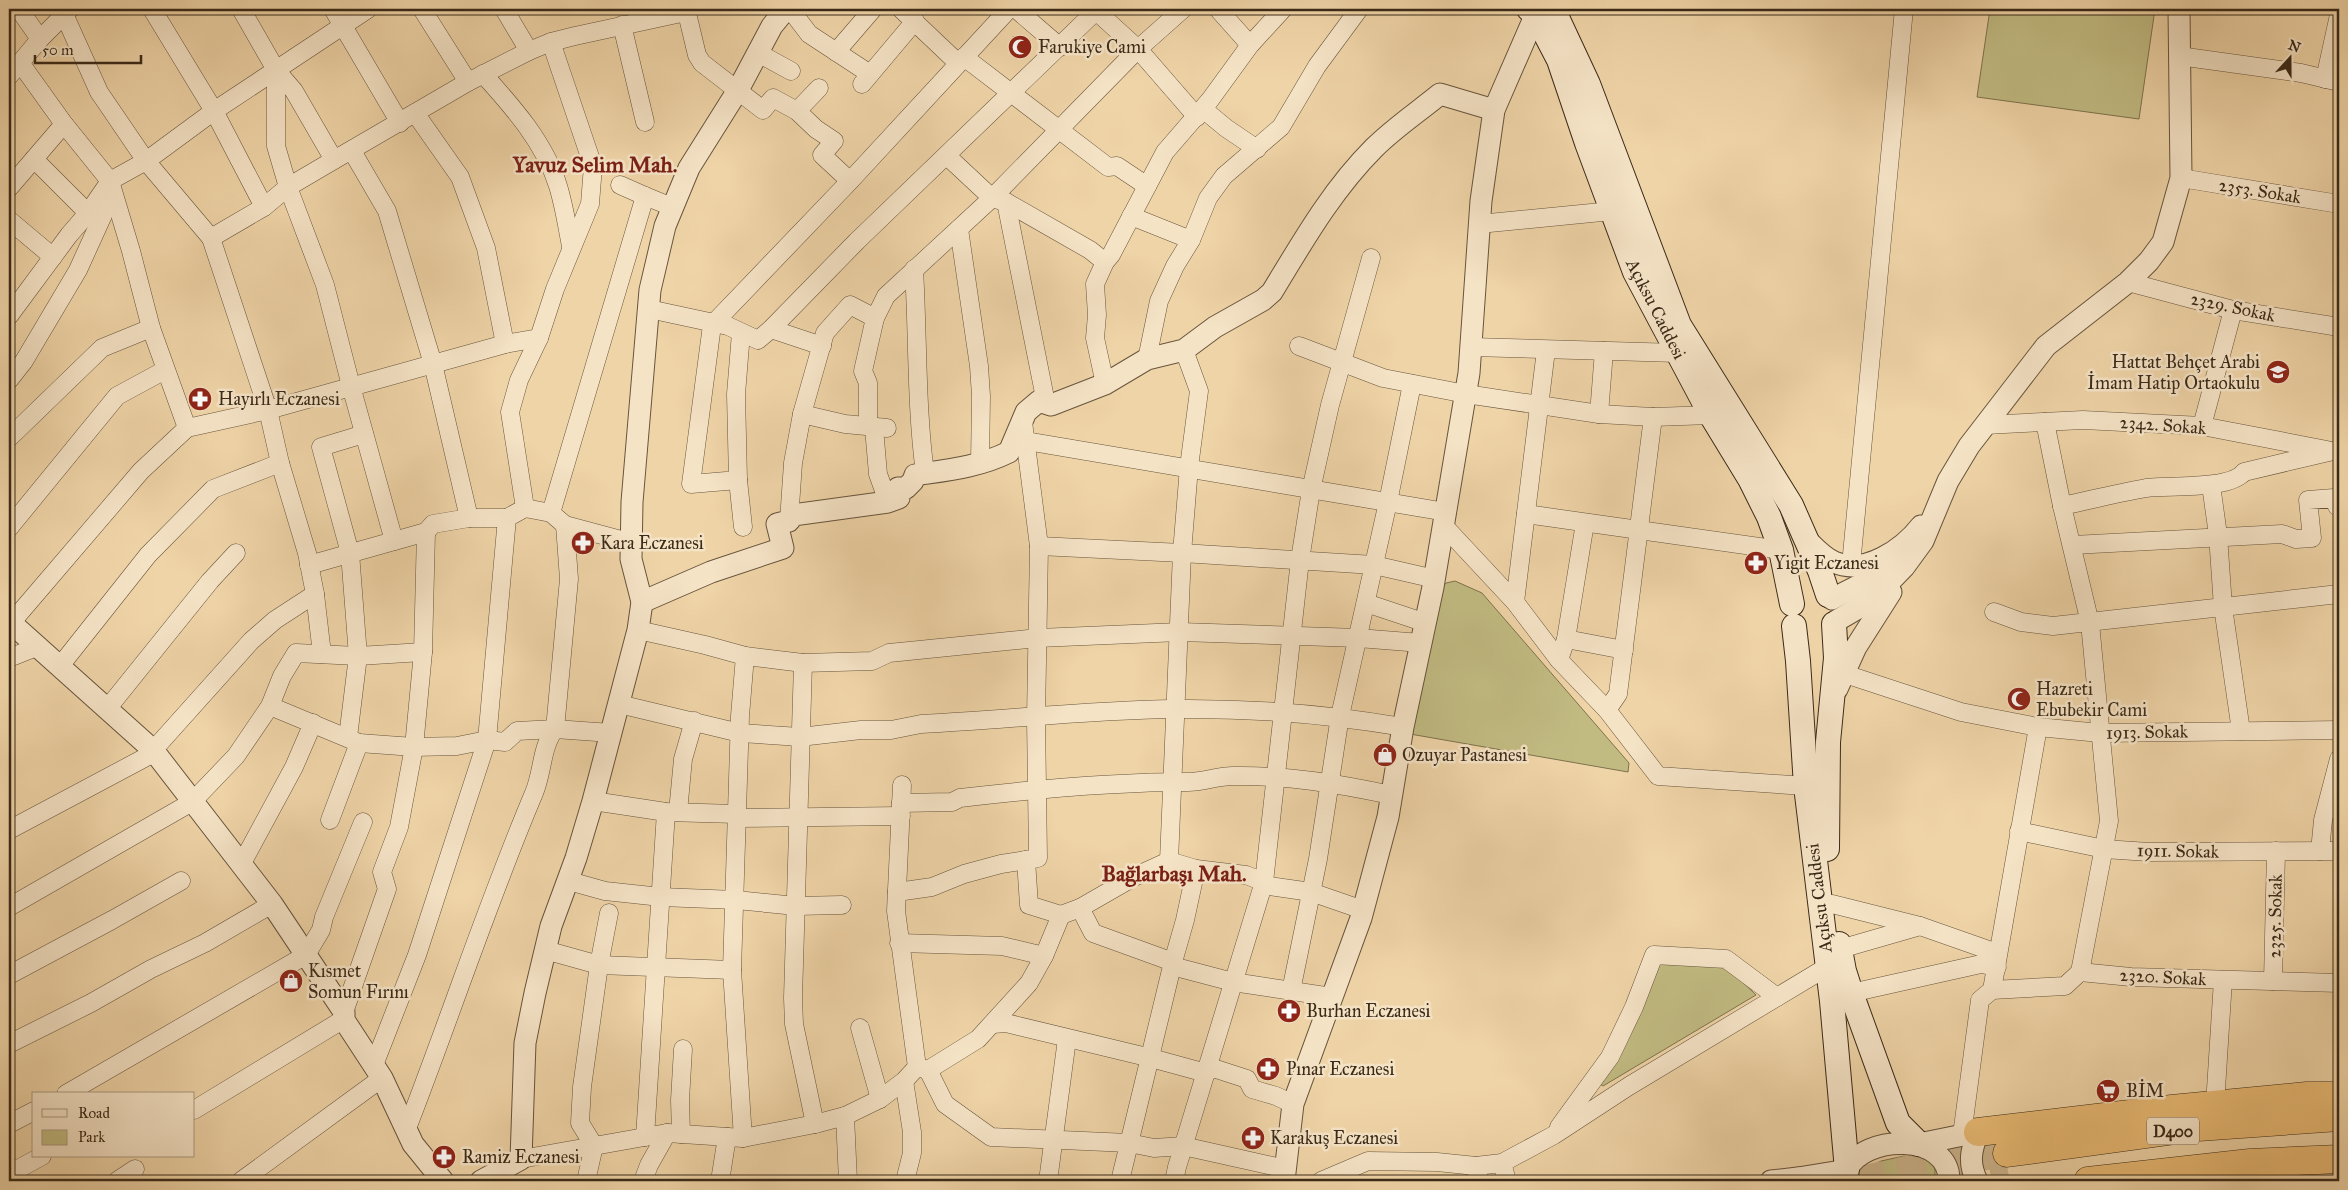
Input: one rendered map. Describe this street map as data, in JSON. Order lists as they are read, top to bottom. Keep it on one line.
{"streets":{"highway":["D400"],"main road":["Açıksu Caddesi"],"street":["2353. Sokak","2329. Sokak","2342. Sokak","1913. Sokak","1911. Sokak","2325. Sokak","2320. Sokak"]},"crossings":[["1911. Sokak","2325. Sokak"],["2325. Sokak","2320. Sokak"]],"districts":["Yavuz Selim Mah.","Bağlarbaşı Mah."],"places":{"mosque":["Farukiye Cami","Hazreti Ebubekir Cami"],"school or university":["Hattat Behçet Arabi İmam Hatip Ortaokulu"],"pharmacy":["Hayırlı Eczanesi","Kara Eczanesi","Yigit Eczanesi","Burhan Eczanesi","Pınar Eczanesi","Karakuş Eczanesi","Ramiz Eczanesi"],"shop":["Ozuyar Pastanesi","Kısmet Somun Fırını"],"supermarket":["BİM"]},"legend":["Road","Park"],"scale_bar":"50 m","north":"top"}
